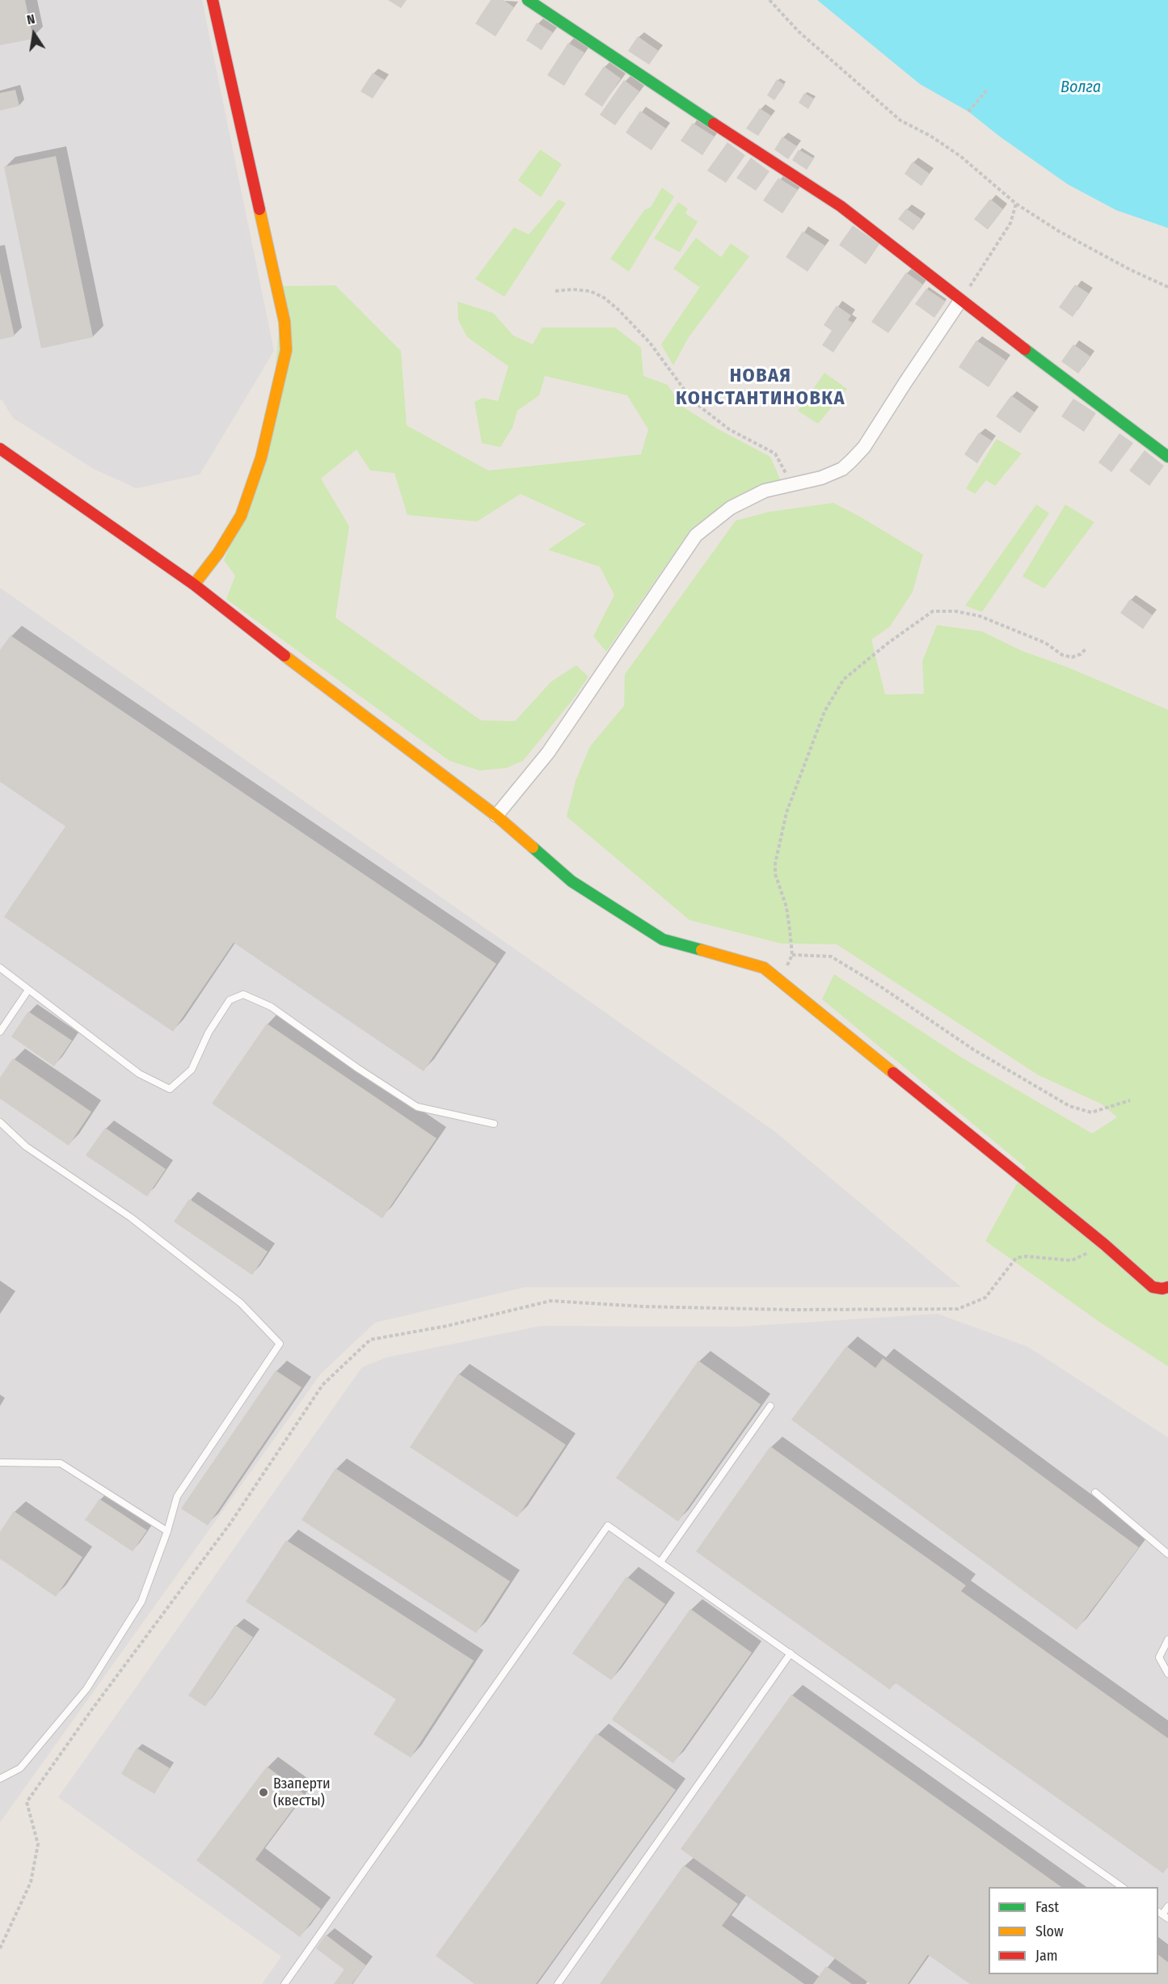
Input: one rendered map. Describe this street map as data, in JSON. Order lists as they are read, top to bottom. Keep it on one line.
{"districts":["НОВАЯ КОНСТАНТИНОВКА"],"water":["Волга"],"places":["Взаперти (квесты)"],"legend":["Fast","Slow","Jam"],"north":"top"}
